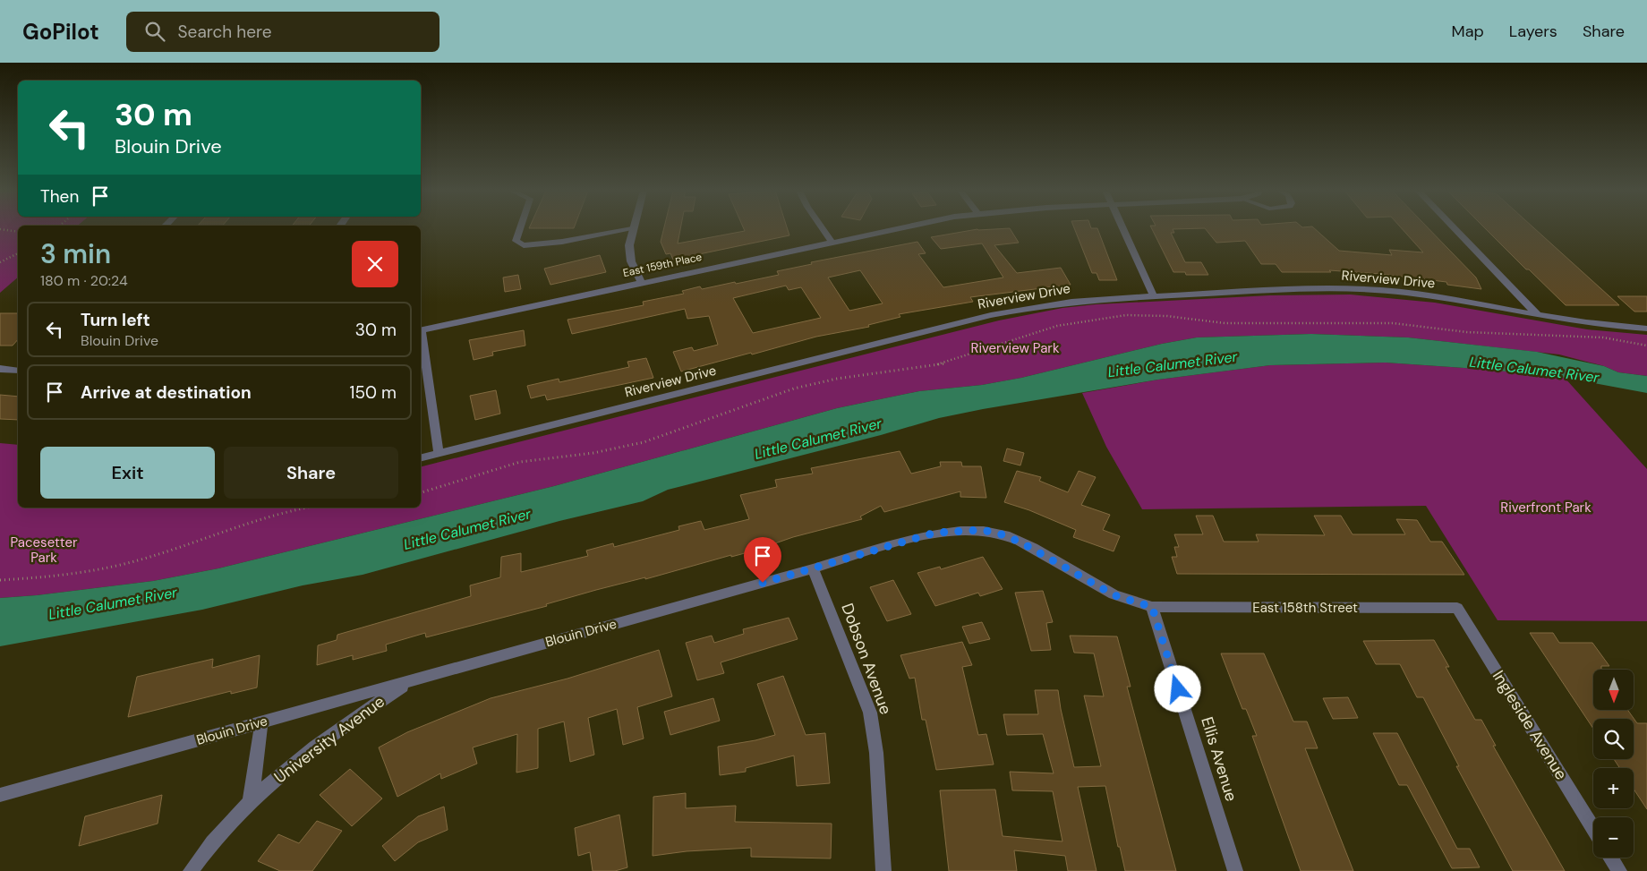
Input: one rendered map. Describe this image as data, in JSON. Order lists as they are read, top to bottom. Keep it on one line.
{"streets":{"street":["East 159th Place","Riverview Drive","East 158th Street","Blouin Drive","Dobson Avenue","Ingleside Avenue","University Avenue","Ellis Avenue"]},"crossings":[["East 158th Street","Blouin Drive"],["East 158th Street","Ingleside Avenue"],["East 158th Street","Ellis Avenue"],["Blouin Drive","Dobson Avenue"],["Blouin Drive","University Avenue"],["Blouin Drive","Ellis Avenue"]],"water":["Little Calumet River"],"parks":["Riverview Park","Riverfront Park","Pacesetter Park"],"north":"bottom","page":{"header":"GoPilot","search":"Search here","nav":["Map","Layers","Share"],"turn":["30 m","Blouin Drive"],"then":"Then","heading":["3 min","180 m · 20:24"],"list":[{"name":"Turn left","note":"Blouin Drive","value":"30 m"},{"name":"Arrive at destination","value":"150 m"}],"buttons":["Exit","Share"],"map_buttons":["+","−"]}}
